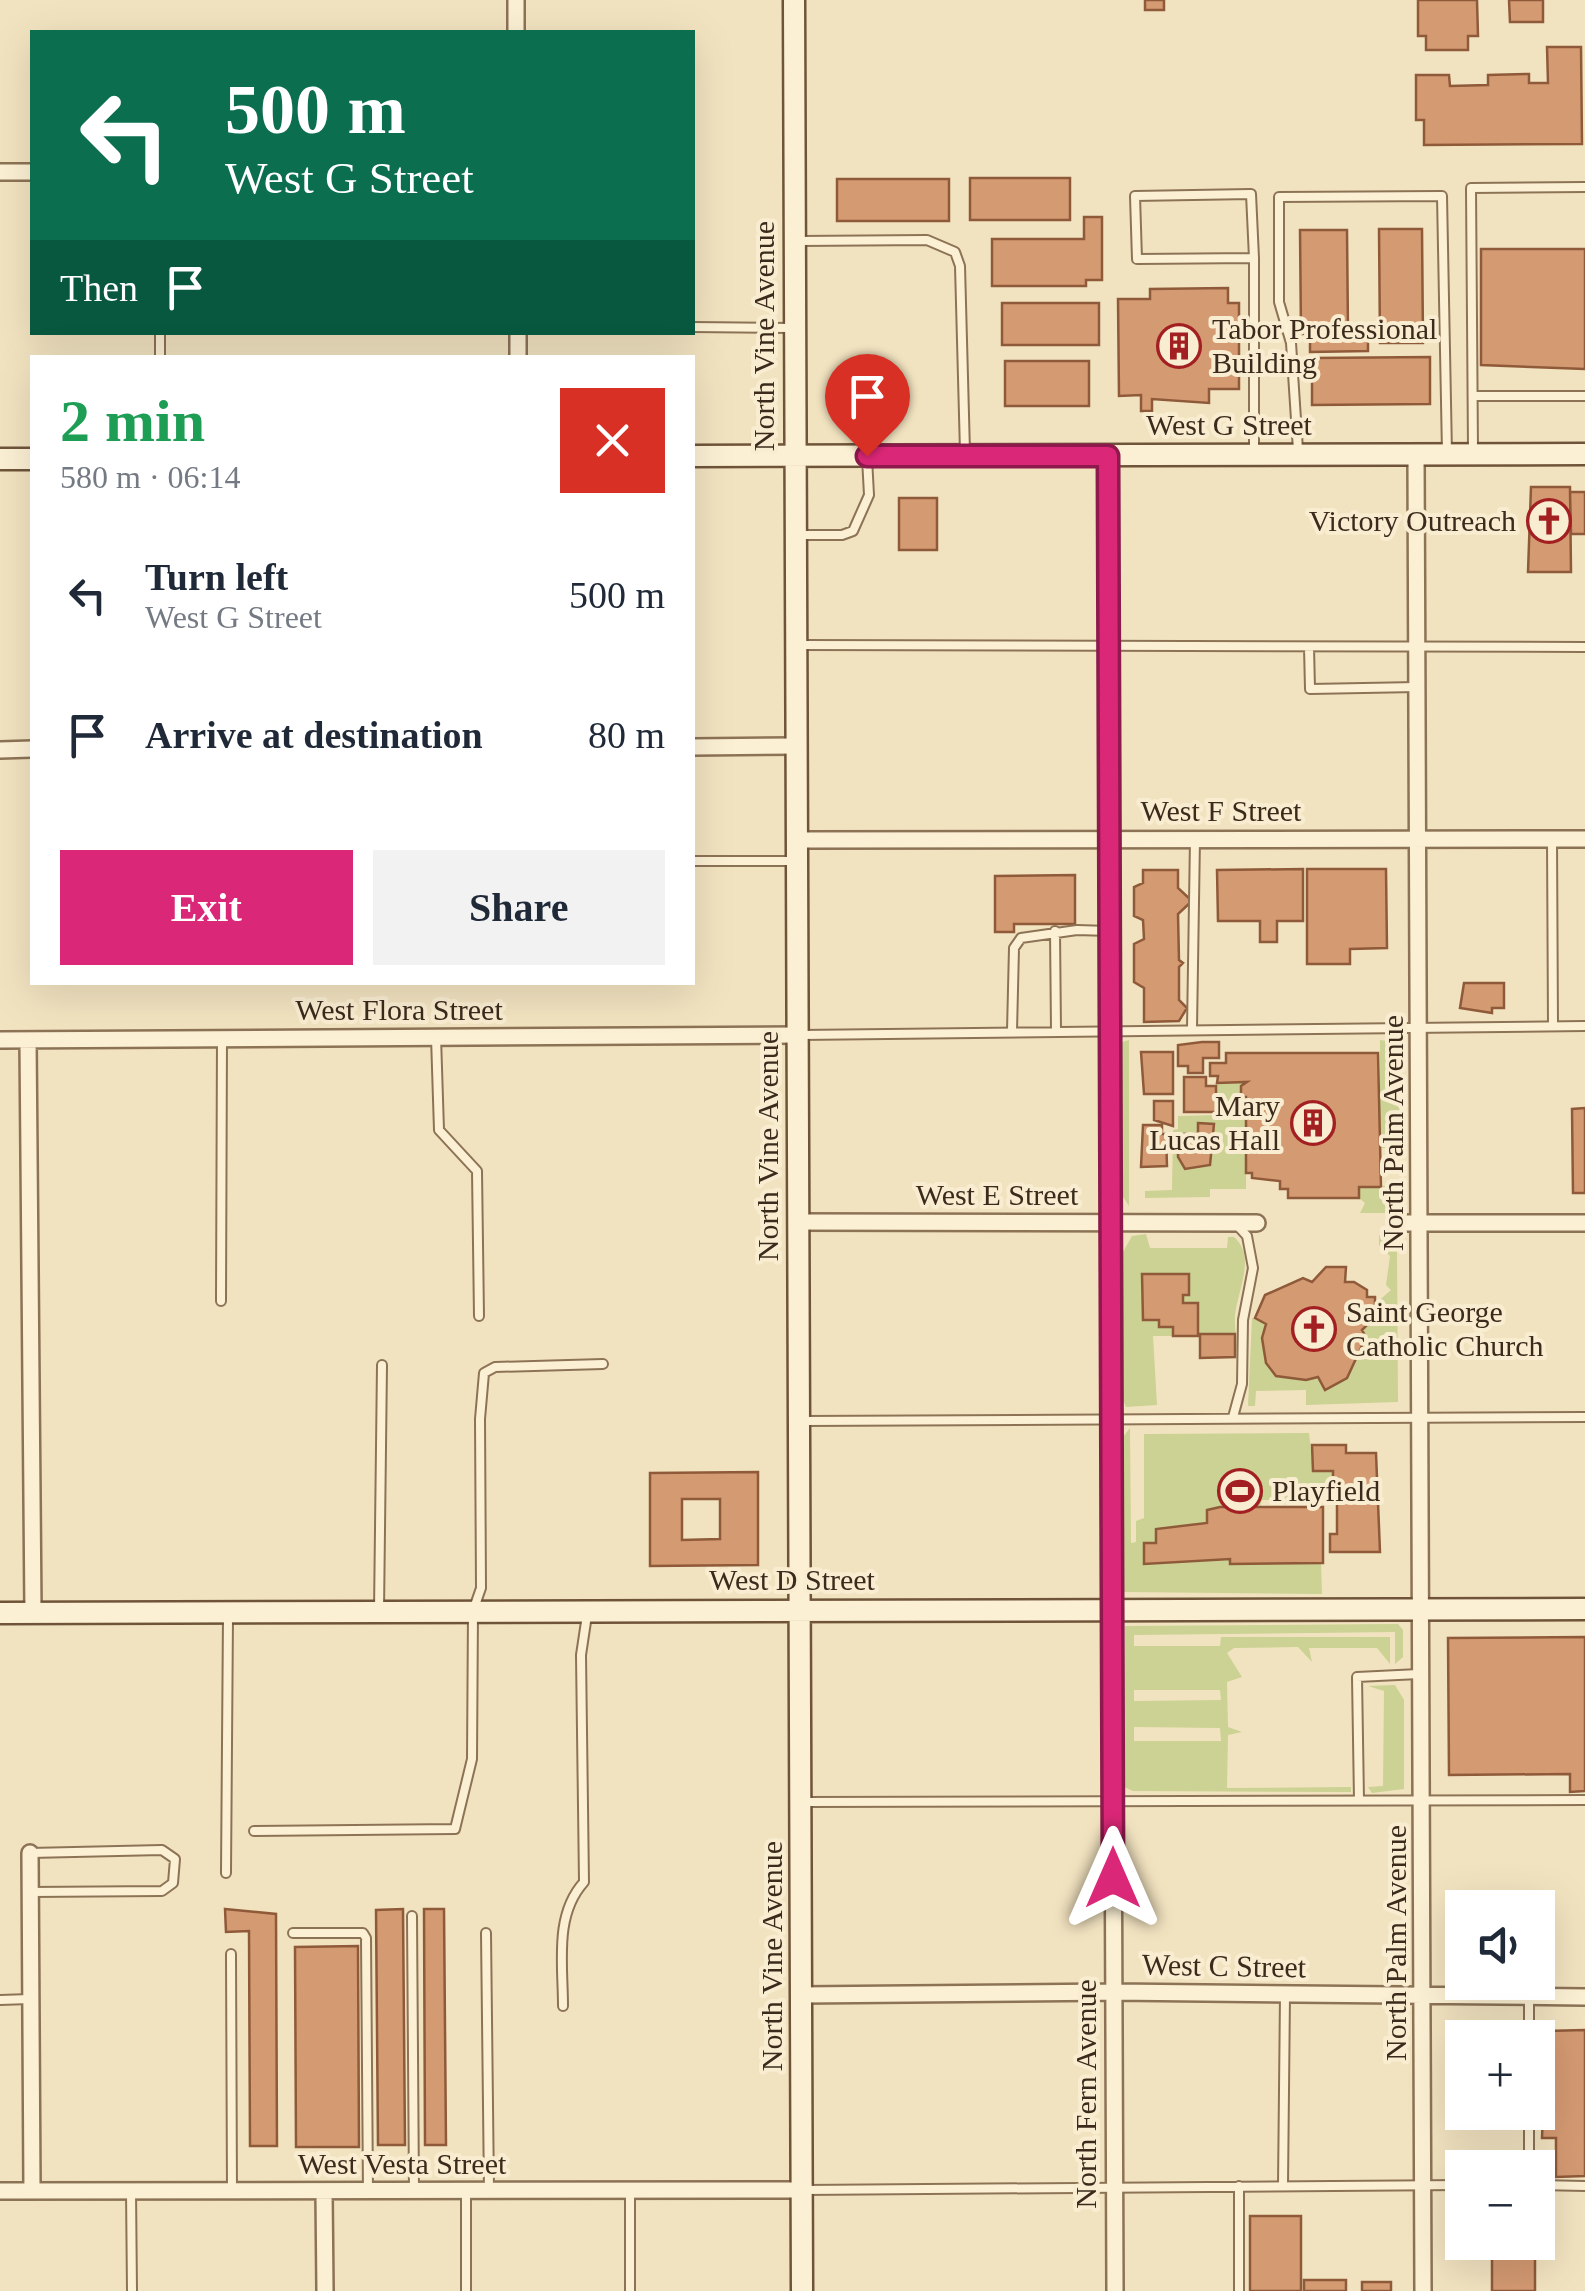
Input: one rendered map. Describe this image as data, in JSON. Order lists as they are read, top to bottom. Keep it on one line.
{"streets":{"street":["North Vine Avenue","West G Street","West F Street","West Flora Street","North Palm Avenue","West E Street","West D Street","West C Street","North Fern Avenue","West Vesta Street"]},"crossings":[["North Vine Avenue","West G Street"],["North Vine Avenue","West F Street"],["North Vine Avenue","West Flora Street"],["North Vine Avenue","West E Street"],["North Vine Avenue","West D Street"],["North Vine Avenue","West C Street"],["North Vine Avenue","West Vesta Street"],["West G Street","North Palm Avenue"],["West G Street","North Fern Avenue"],["West F Street","North Palm Avenue"],["West F Street","North Fern Avenue"],["North Palm Avenue","West D Street"],["North Palm Avenue","West C Street"],["West E Street","North Fern Avenue"],["West D Street","North Fern Avenue"],["West C Street","North Fern Avenue"]],"places":{"building":["Tabor Professional Building","Mary Lucas Hall"],"church":["Victory Outreach","Saint George Catholic Church"],"sports":["Playfield"]},"page":{"turn":["500 m","West G Street"],"then":"Then","heading":["2 min","580 m · 06:14"],"list":[{"name":"Turn left","note":"West G Street","value":"500 m"},{"name":"Arrive at destination","value":"80 m"}],"buttons":["Exit","Share"],"map_buttons":["+","−"]}}
